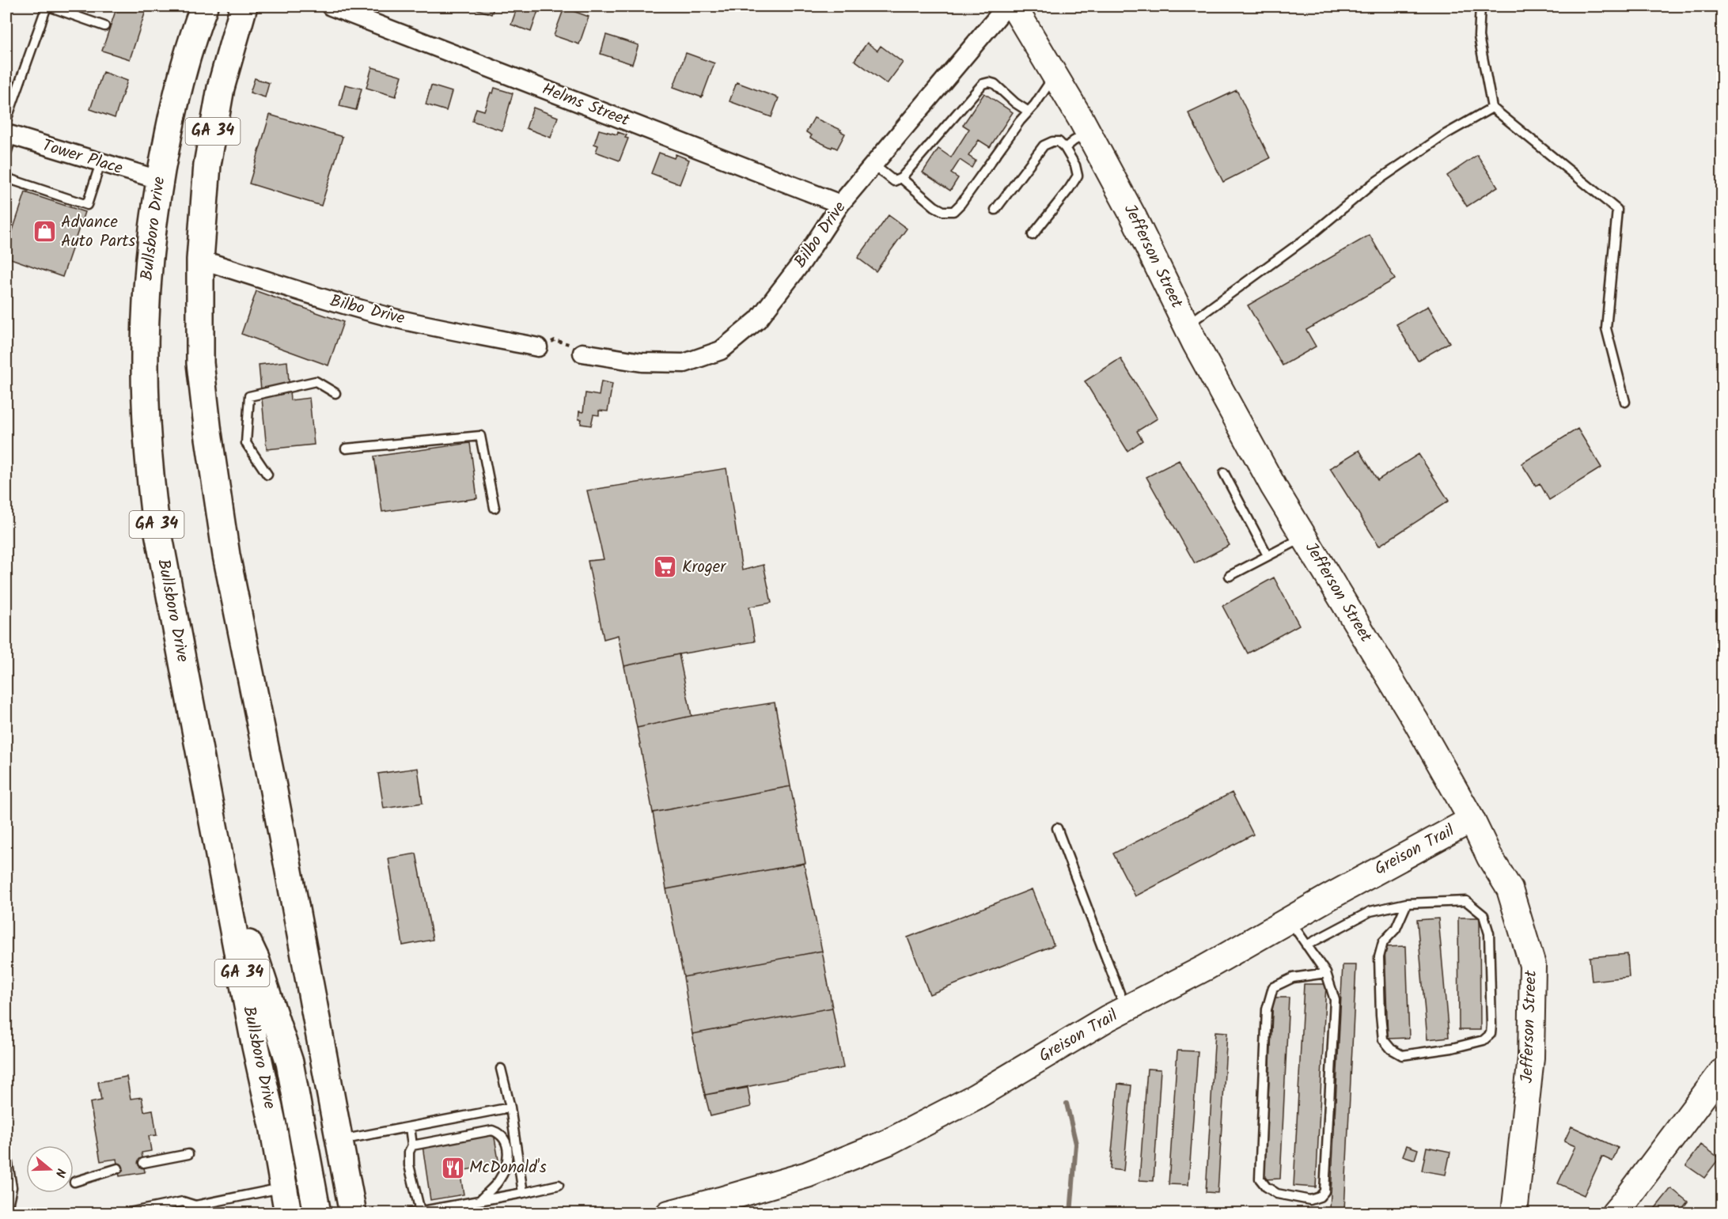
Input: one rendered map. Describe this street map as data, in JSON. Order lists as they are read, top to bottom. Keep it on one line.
{"streets":{"main road":["GA 34","Bullsboro Drive"],"street":["Helms Street","Tower Place","Bilbo Drive","Jefferson Street","Greison Trail"]},"crossings":[["Helms Street","Bilbo Drive"],["GA 34","Bilbo Drive"],["Tower Place","Bullsboro Drive"],["Jefferson Street","Greison Trail"]],"places":{"shop":["Advance Auto Parts"],"supermarket":["Kroger"],"restaurant":["McDonald's"]},"north":"right"}
